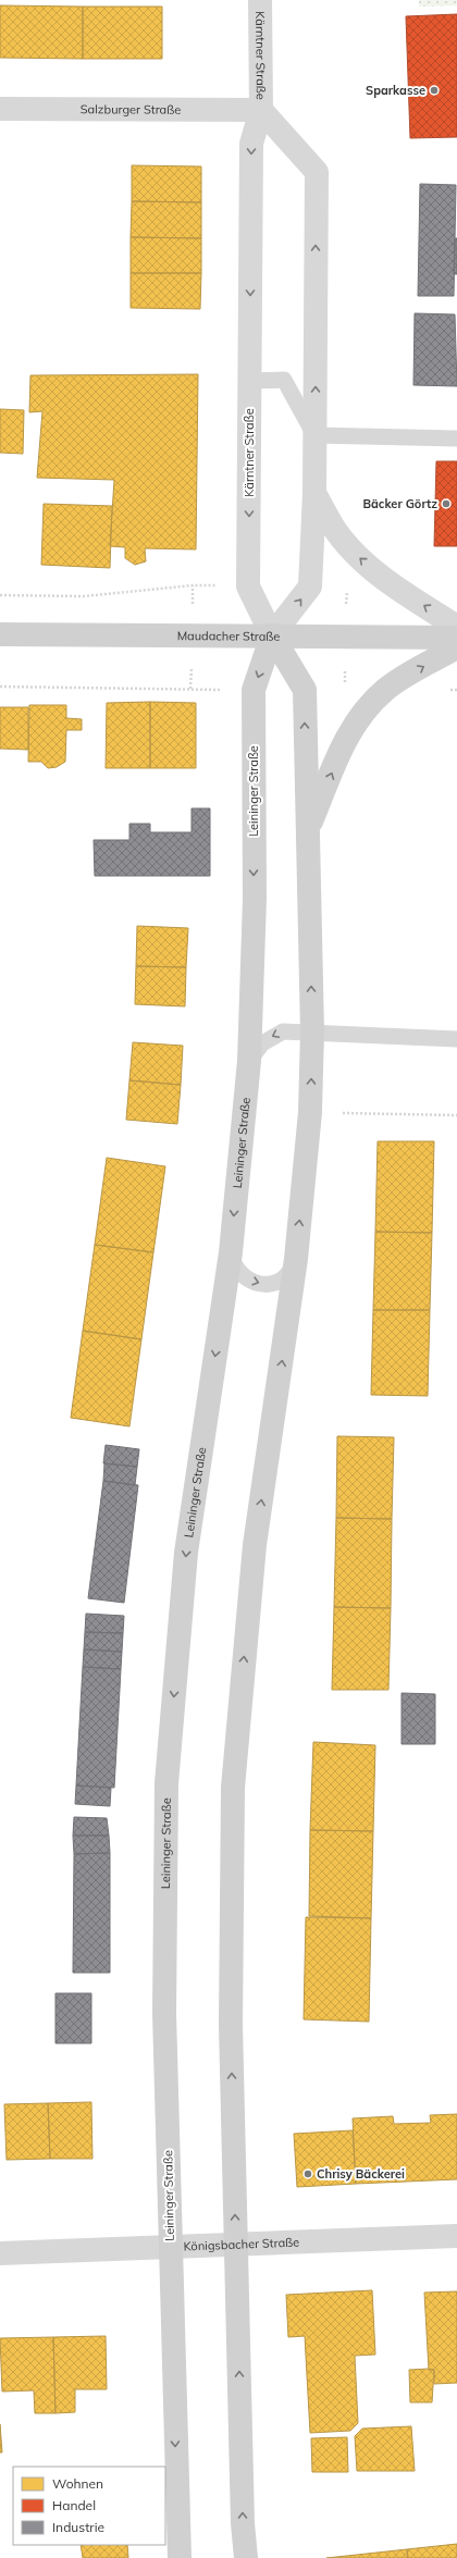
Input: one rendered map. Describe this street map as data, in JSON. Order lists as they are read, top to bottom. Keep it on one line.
{"streets":{"street":["Kärntner Straße","Salzburger Straße","Maudacher Straße","Leininger Straße","Königsbacher Straße"]},"crossings":[["Kärntner Straße","Salzburger Straße"],["Kärntner Straße","Maudacher Straße"],["Kärntner Straße","Leininger Straße"],["Maudacher Straße","Leininger Straße"],["Leininger Straße","Königsbacher Straße"]],"places":["Sparkasse","Bäcker Görtz","Chrisy Bäckerei"],"legend":["Wohnen","Handel","Industrie"]}
